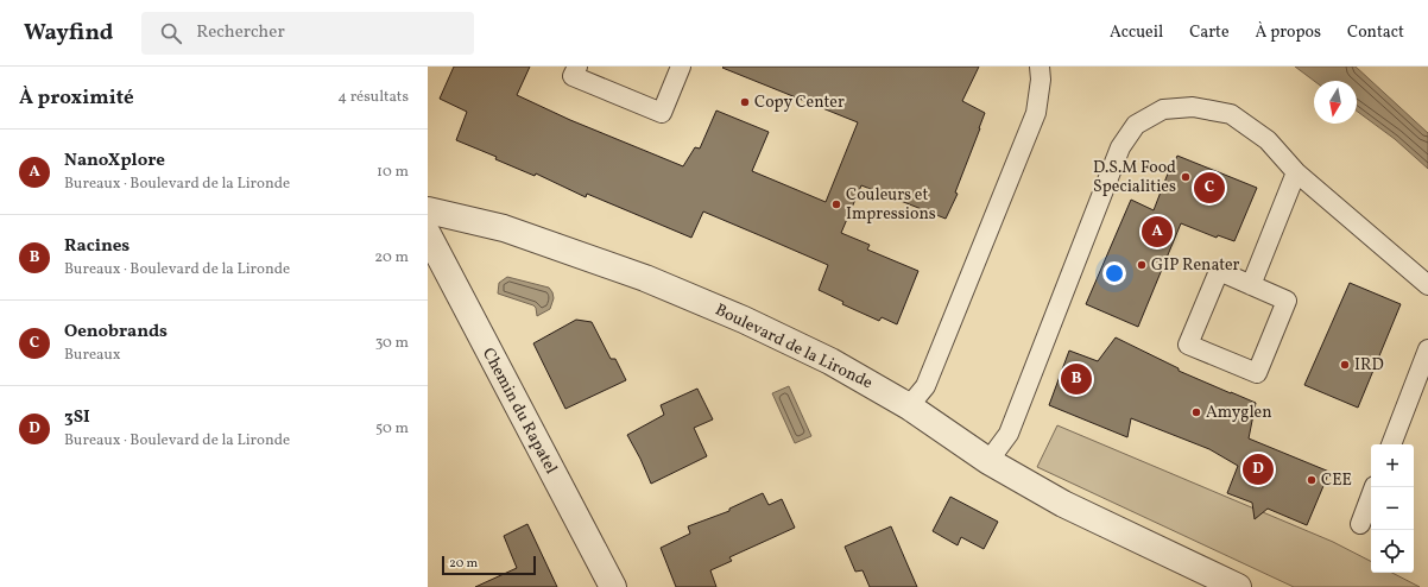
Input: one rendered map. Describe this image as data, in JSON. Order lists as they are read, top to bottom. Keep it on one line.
{"streets":{"street":["Boulevard de la Lironde","Chemin du Rapatel"]},"places":["Copy Center","D.S.M Food Specialities","Couleurs et Impressions","GIP Renater","IRD","Amyglen","CEE"],"scale_bar":"20 m","north":"bottom","page":{"header":"Wayfind","search":"Rechercher","nav":["Accueil","Carte","À propos","Contact"],"heading":["À proximité","4 résultats"],"list":[{"mark":"A","name":"NanoXplore","note":"Bureaux · Boulevard de la Lironde","value":"10 m"},{"mark":"B","name":"Racines","note":"Bureaux · Boulevard de la Lironde","value":"20 m"},{"mark":"C","name":"Oenobrands","note":"Bureaux","value":"30 m"},{"mark":"D","name":"3SI","note":"Bureaux · Boulevard de la Lironde","value":"50 m"}],"pins":["C","A","B","D"],"map_buttons":["+","−"],"scale":"20 m"}}
